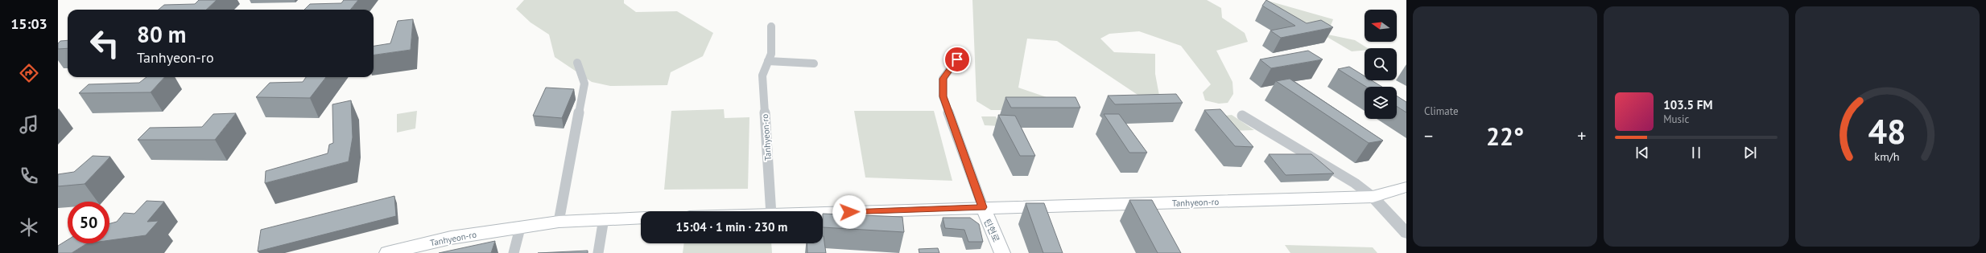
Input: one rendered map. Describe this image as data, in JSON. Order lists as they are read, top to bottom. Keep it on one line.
{"streets":{"main road":["Tanhyeon-ro","탄현로"]},"crossings":[["Tanhyeon-ro","탄현로"]],"north":"left","page":{"tabs":"15:03","tile":"Climate","turn":["80 m","Tanhyeon-ro"],"song":["103.5 FM","Music"],"heat":["−","22°","+"],"limit":"50","trip":"15:04 · 1 min · 230 m","gauge":["48","km/h"]}}
